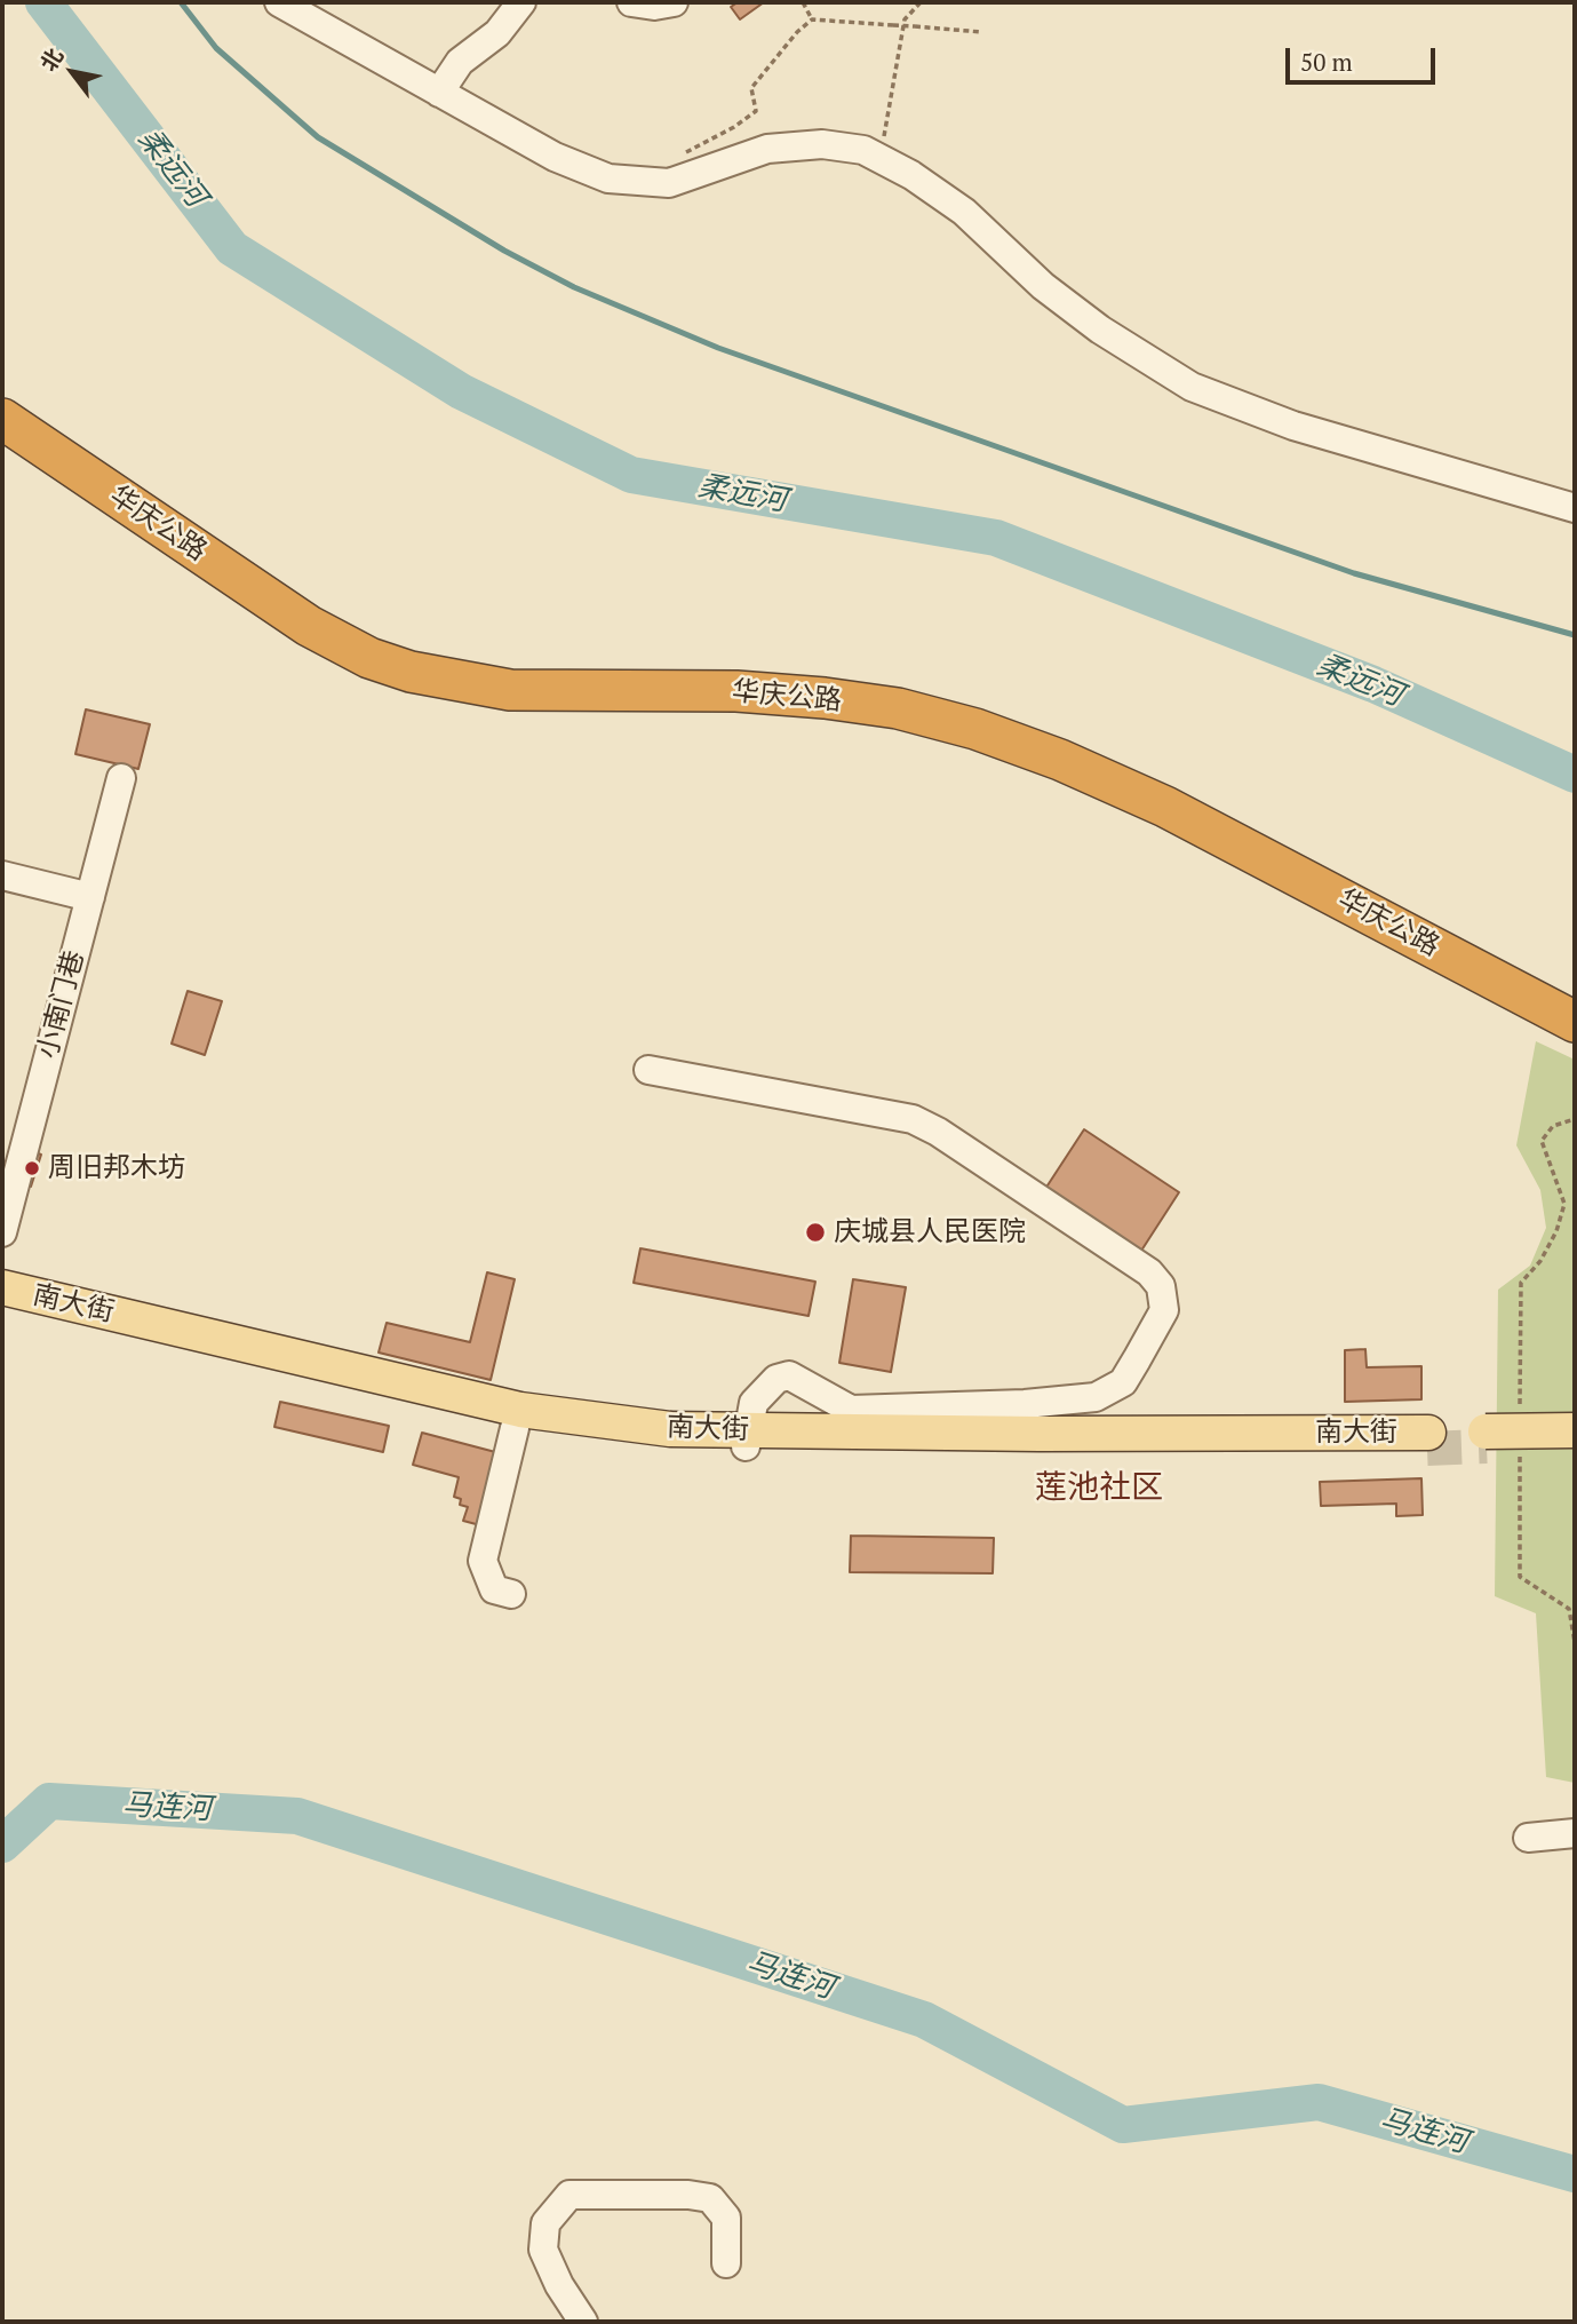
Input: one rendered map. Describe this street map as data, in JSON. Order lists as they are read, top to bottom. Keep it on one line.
{"streets":{"highway":["华庆公路"],"main road":["南大街"],"street":["小南门巷"]},"districts":["莲池社区"],"water":["柔远河","马连河"],"places":["周旧邦木坊","庆城县人民医院"],"scale_bar":"50 m","north":"top left"}
